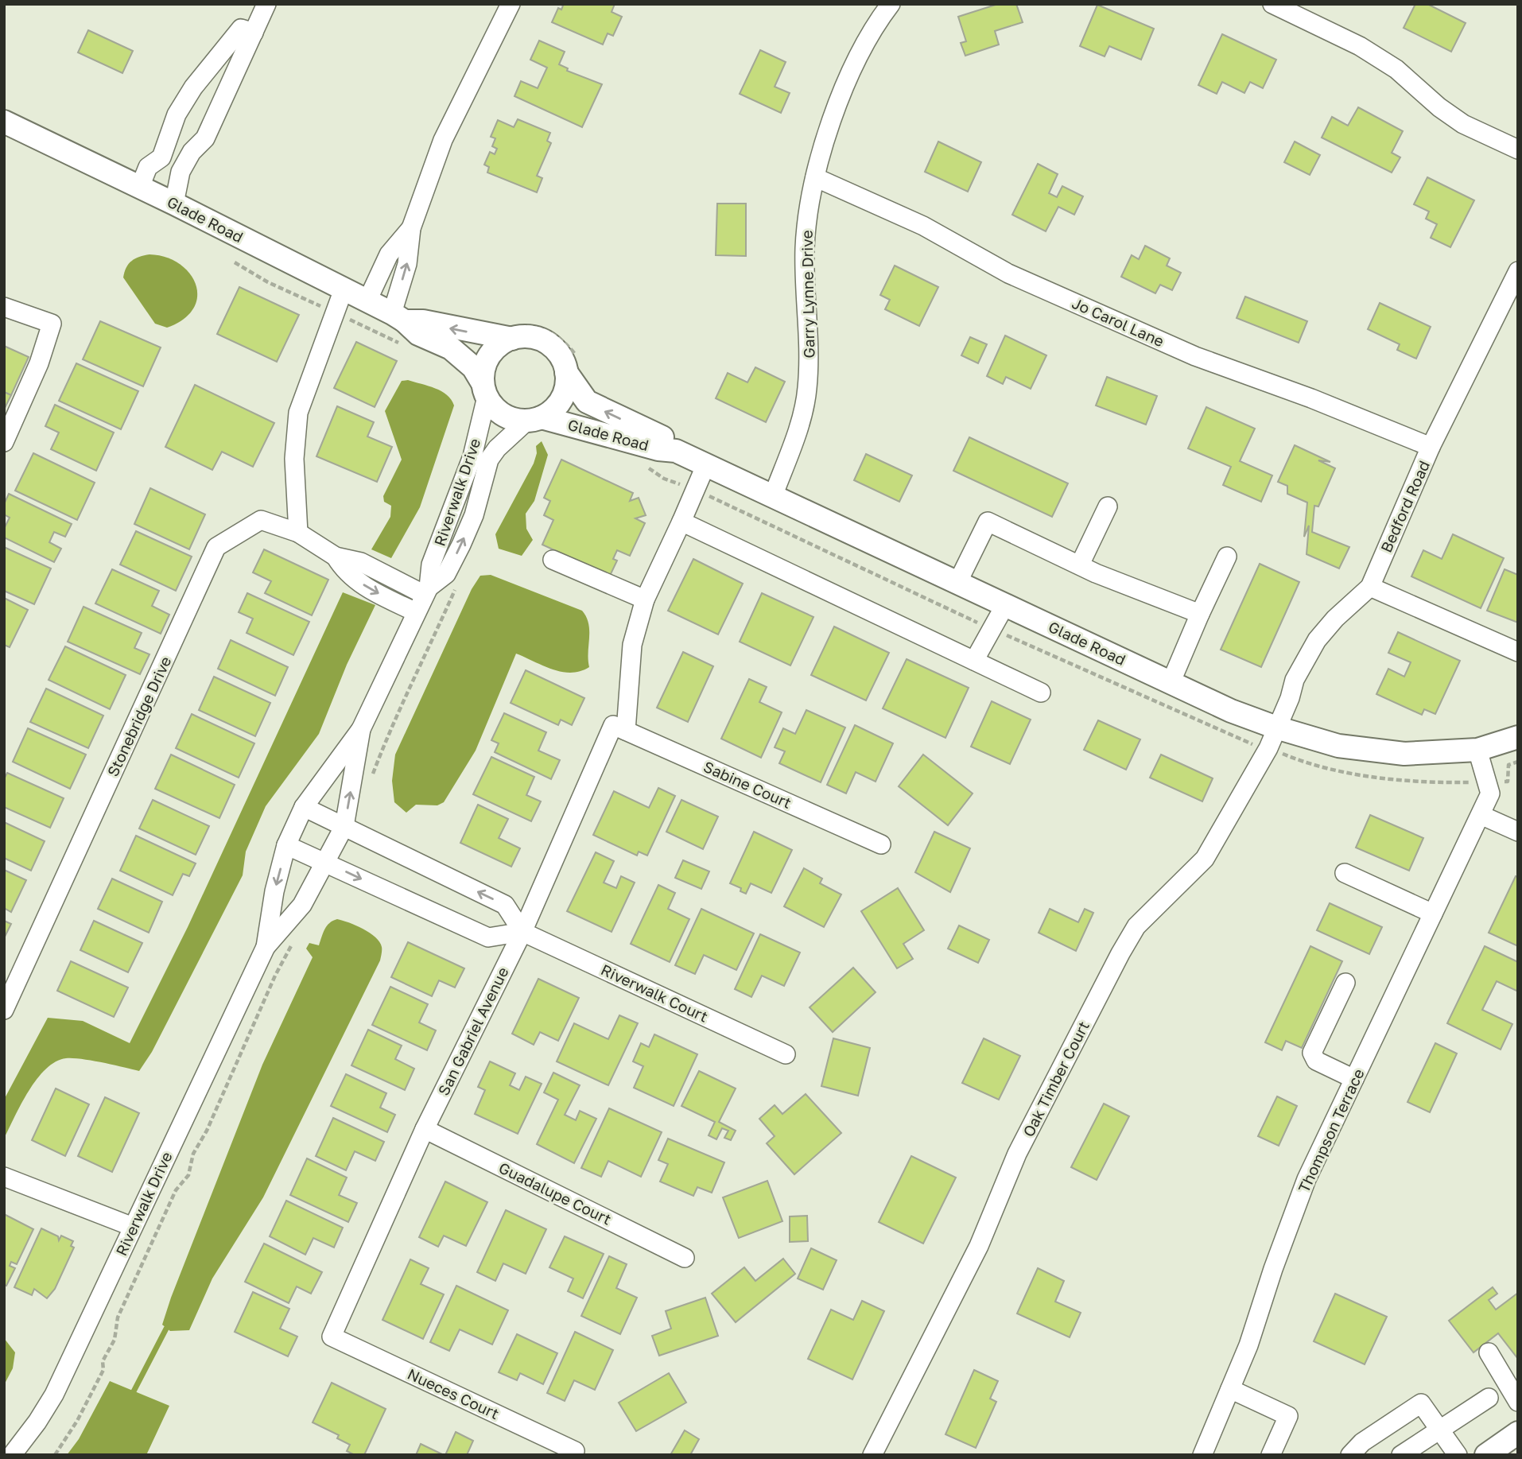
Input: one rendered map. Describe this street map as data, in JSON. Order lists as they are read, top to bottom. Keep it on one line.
{"streets":{"main road":["Glade Road"],"street":["Garry Lynne Drive","Jo Carol Lane","Riverwalk Drive","Bedford Road","Stonebridge Drive","Sabine Court","Riverwalk Court","San Gabriel Avenue","Oak Timber Court","Thompson Terrace","Guadalupe Court","Nueces Court"]},"crossings":[["Glade Road","Garry Lynne Drive"],["Glade Road","Riverwalk Drive"],["Glade Road","Bedford Road"],["Glade Road","San Gabriel Avenue"],["Glade Road","Oak Timber Court"],["Glade Road","Thompson Terrace"],["Garry Lynne Drive","Jo Carol Lane"],["Jo Carol Lane","Bedford Road"],["Riverwalk Drive","Stonebridge Drive"],["Bedford Road","Oak Timber Court"],["Sabine Court","San Gabriel Avenue"],["Riverwalk Court","San Gabriel Avenue"],["San Gabriel Avenue","Guadalupe Court"],["San Gabriel Avenue","Nueces Court"]]}
